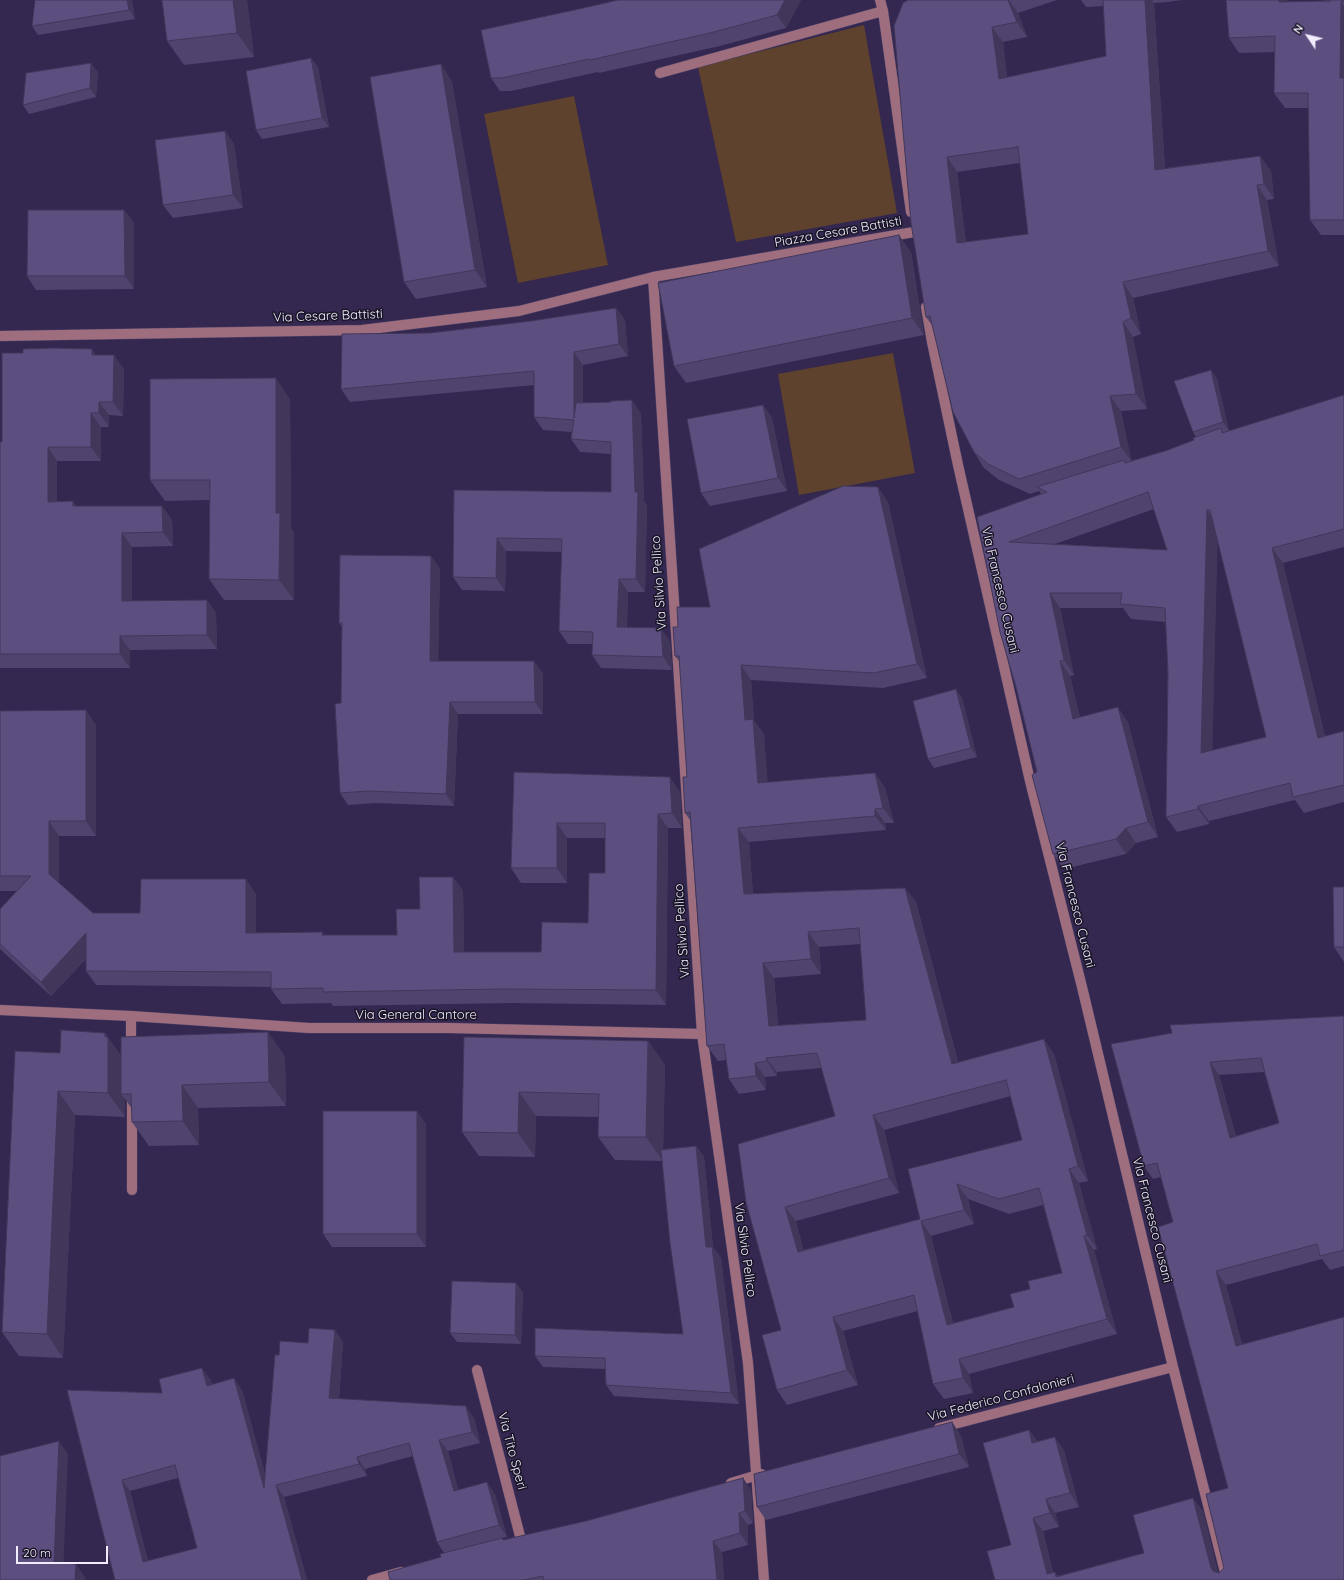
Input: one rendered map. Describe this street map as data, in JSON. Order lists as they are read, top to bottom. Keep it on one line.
{"streets":{"street":["Piazza Cesare Battisti","Via Cesare Battisti","Via Silvio Pellico","Via Francesco Cusani","Via General Cantore","Via Federico Confalonieri","Via Tito Speri"]},"crossings":[["Piazza Cesare Battisti","Via Cesare Battisti"],["Piazza Cesare Battisti","Via Silvio Pellico"],["Via Cesare Battisti","Via Silvio Pellico"],["Via Silvio Pellico","Via General Cantore"],["Via Francesco Cusani","Via Federico Confalonieri"]],"scale_bar":"20 m","north":"top left"}
